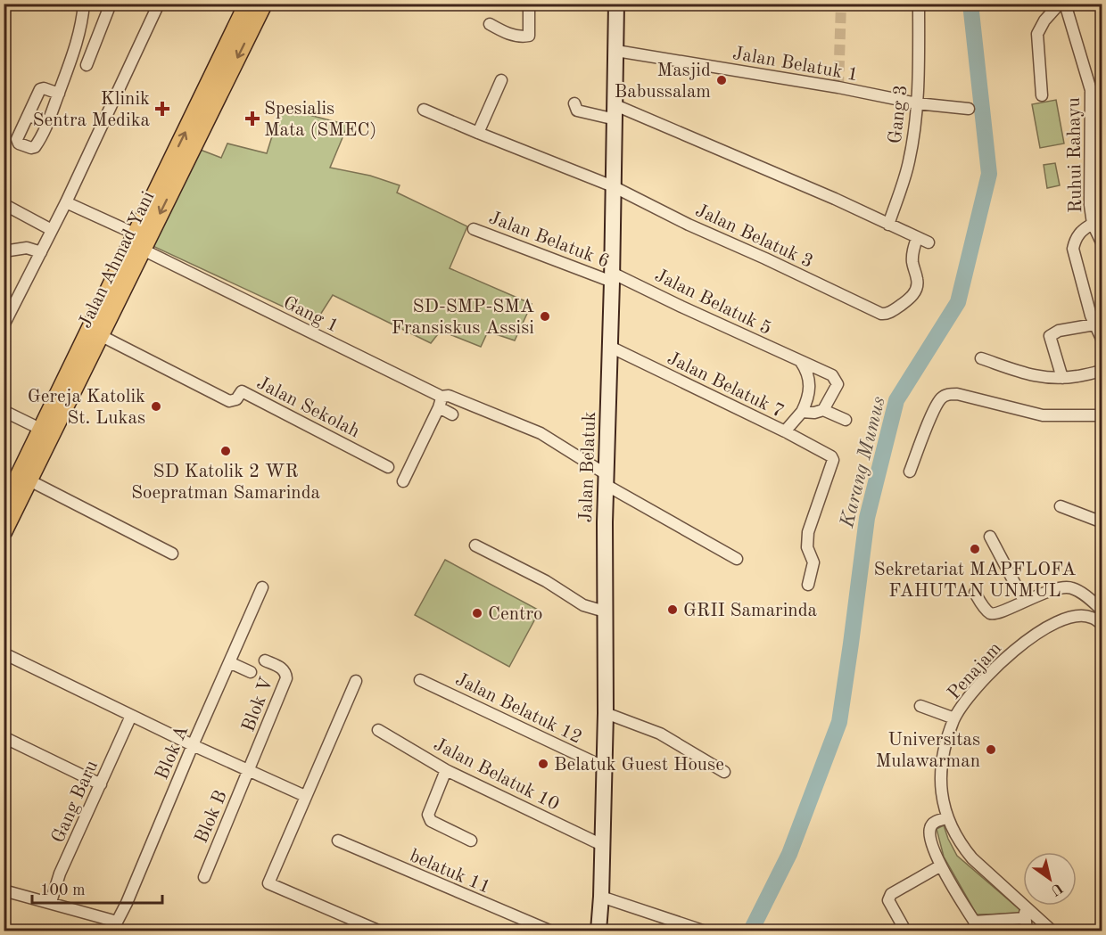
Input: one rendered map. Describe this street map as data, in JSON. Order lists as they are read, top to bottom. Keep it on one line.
{"streets":{"main road":["Jalan Ahmad Yani"],"street":["Jalan Belatuk 1","Gang 3","Ruhui Rahayu","Jalan Belatuk 3","Jalan Belatuk 6","Jalan Belatuk 5","Gang 1","Jalan Belatuk 7","Jalan Sekolah","Jalan Belatuk","Penajam","Blok V","Jalan Belatuk 12","Blok A","Jalan Belatuk 10","Gang Baru","Blok B","belatuk 11"]},"crossings":[["Jalan Belatuk 1","Gang 3"],["Jalan Belatuk 1","Jalan Belatuk"],["Jalan Belatuk 3","Jalan Belatuk"],["Jalan Belatuk 6","Jalan Belatuk 5"],["Jalan Belatuk 6","Jalan Belatuk"],["Jalan Ahmad Yani","Gang 1"],["Jalan Ahmad Yani","Jalan Sekolah"],["Jalan Belatuk 5","Jalan Belatuk"],["Jalan Belatuk 7","Jalan Belatuk"],["Jalan Belatuk","Jalan Belatuk 12"],["Jalan Belatuk","Jalan Belatuk 10"],["Blok V","Blok B"]],"water":["Karang Mumus"],"places":{"other":["Masjid Babussalam","SD-SMP-SMA Fransiskus Assisi","Gereja Katolik St. Lukas","SD Katolik 2 WR Soepratman Samarinda","Sekretariat MAPFLOFA FAHUTAN UNMUL","GRII Samarinda","Centro","Universitas Mulawarman","Belatuk Guest House"],"health":["Klinik Sentra Medika","Spesialis Mata (SMEC)"]},"scale_bar":"100 m","north":"bottom right"}
